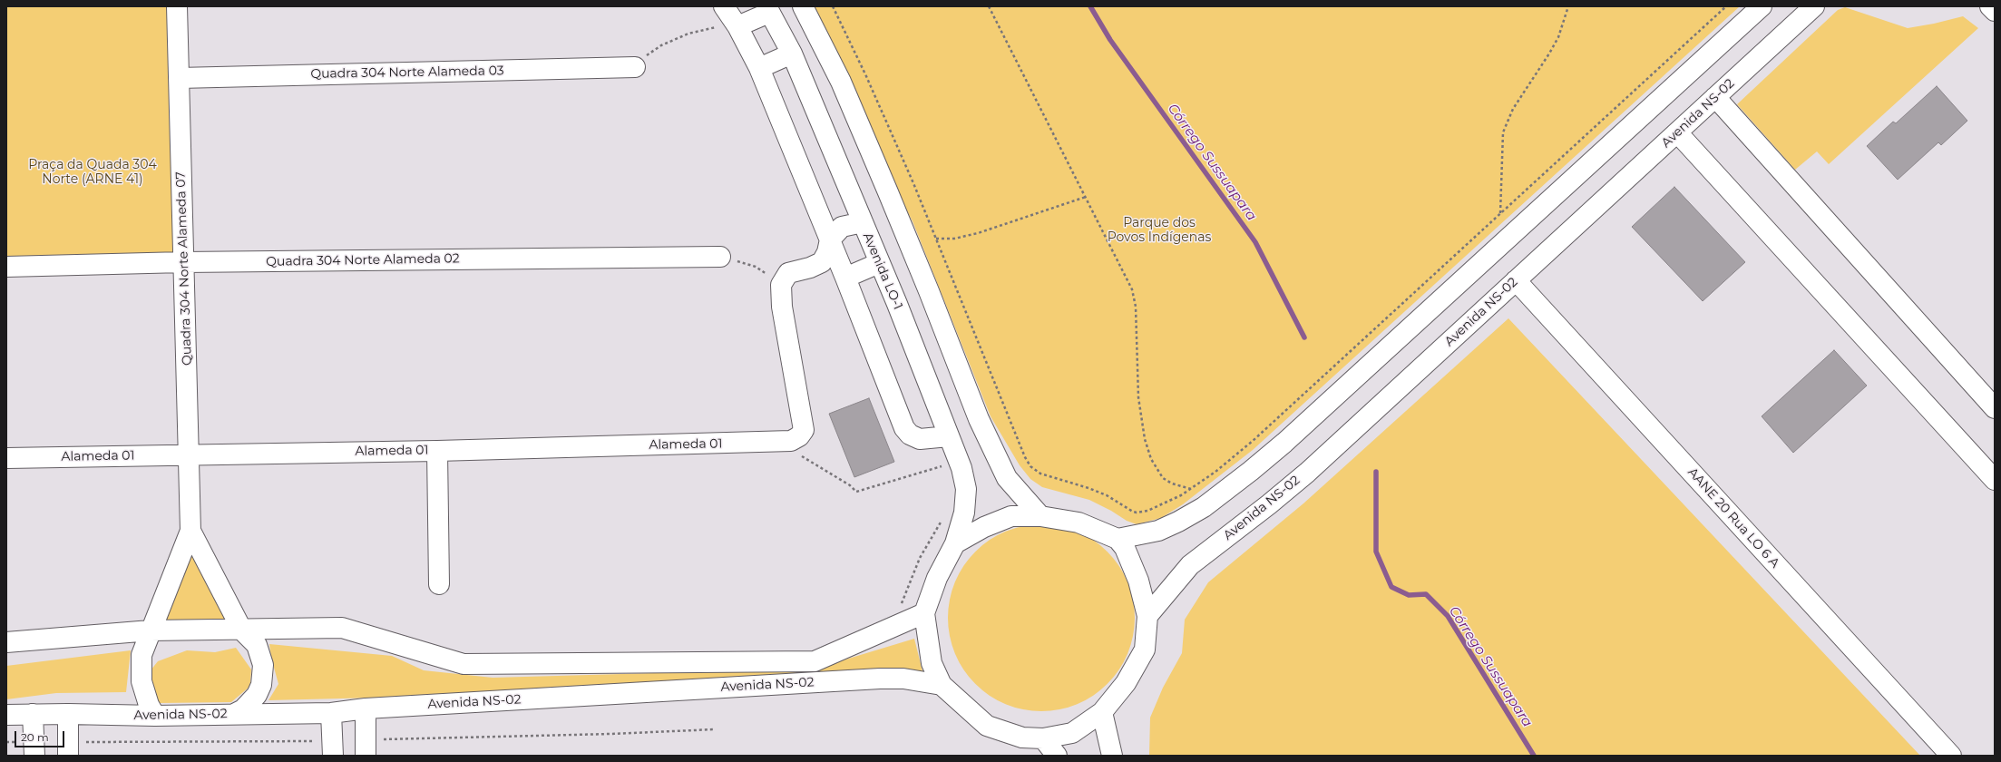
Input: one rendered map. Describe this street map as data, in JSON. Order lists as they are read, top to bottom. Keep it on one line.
{"streets":{"street":["Quadra 304 Norte Alameda 03","Avenida NS-02","Quadra 304 Norte Alameda 02","Quadra 304 Norte Alameda 07","Avenida LO-1","Alameda 01","AANE 20 Rua LO 6 A"]},"crossings":[["Quadra 304 Norte Alameda 03","Quadra 304 Norte Alameda 07"],["Avenida NS-02","Quadra 304 Norte Alameda 07"],["Avenida NS-02","Avenida LO-1"],["Avenida NS-02","AANE 20 Rua LO 6 A"],["Quadra 304 Norte Alameda 02","Quadra 304 Norte Alameda 07"],["Quadra 304 Norte Alameda 07","Alameda 01"]],"water":["Córrego Sussuapara"],"parks":["Praça da Quada 304 Norte (ARNE 41)","Parque dos Povos Indígenas"],"scale_bar":"20 m"}
